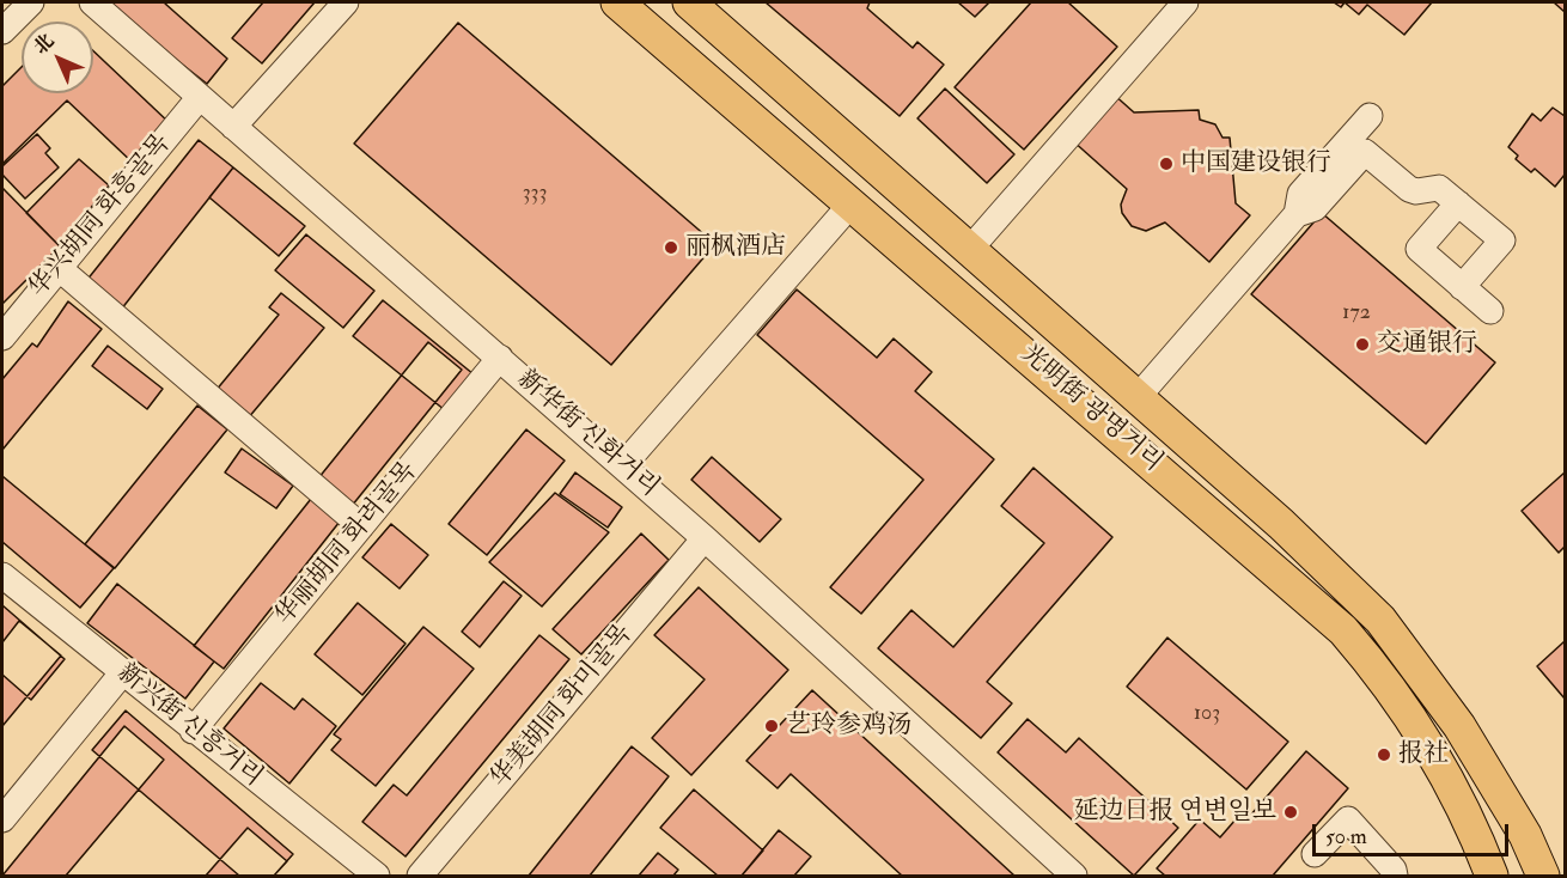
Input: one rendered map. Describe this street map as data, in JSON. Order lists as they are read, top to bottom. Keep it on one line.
{"streets":{"main road":["光明街 광명거리"],"street":["华兴胡同 화흥골목","新华街 신화거리","华丽胡同 화려골목","华美胡同 화미골목","新兴街 신흥거리"]},"crossings":[["华兴胡同 화흥골목","新华街 신화거리"],["新华街 신화거리","华丽胡同 화려골목"],["新华街 신화거리","华美胡同 화미골목"],["华丽胡同 화려골목","新兴街 신흥거리"]],"places":["中国建设银行","丽枫酒店","交通银行","艺玲参鸡汤","报社","延边日报 연변일보"],"house_numbers":["333","172","103"],"scale_bar":"50 m","north":"top left"}
